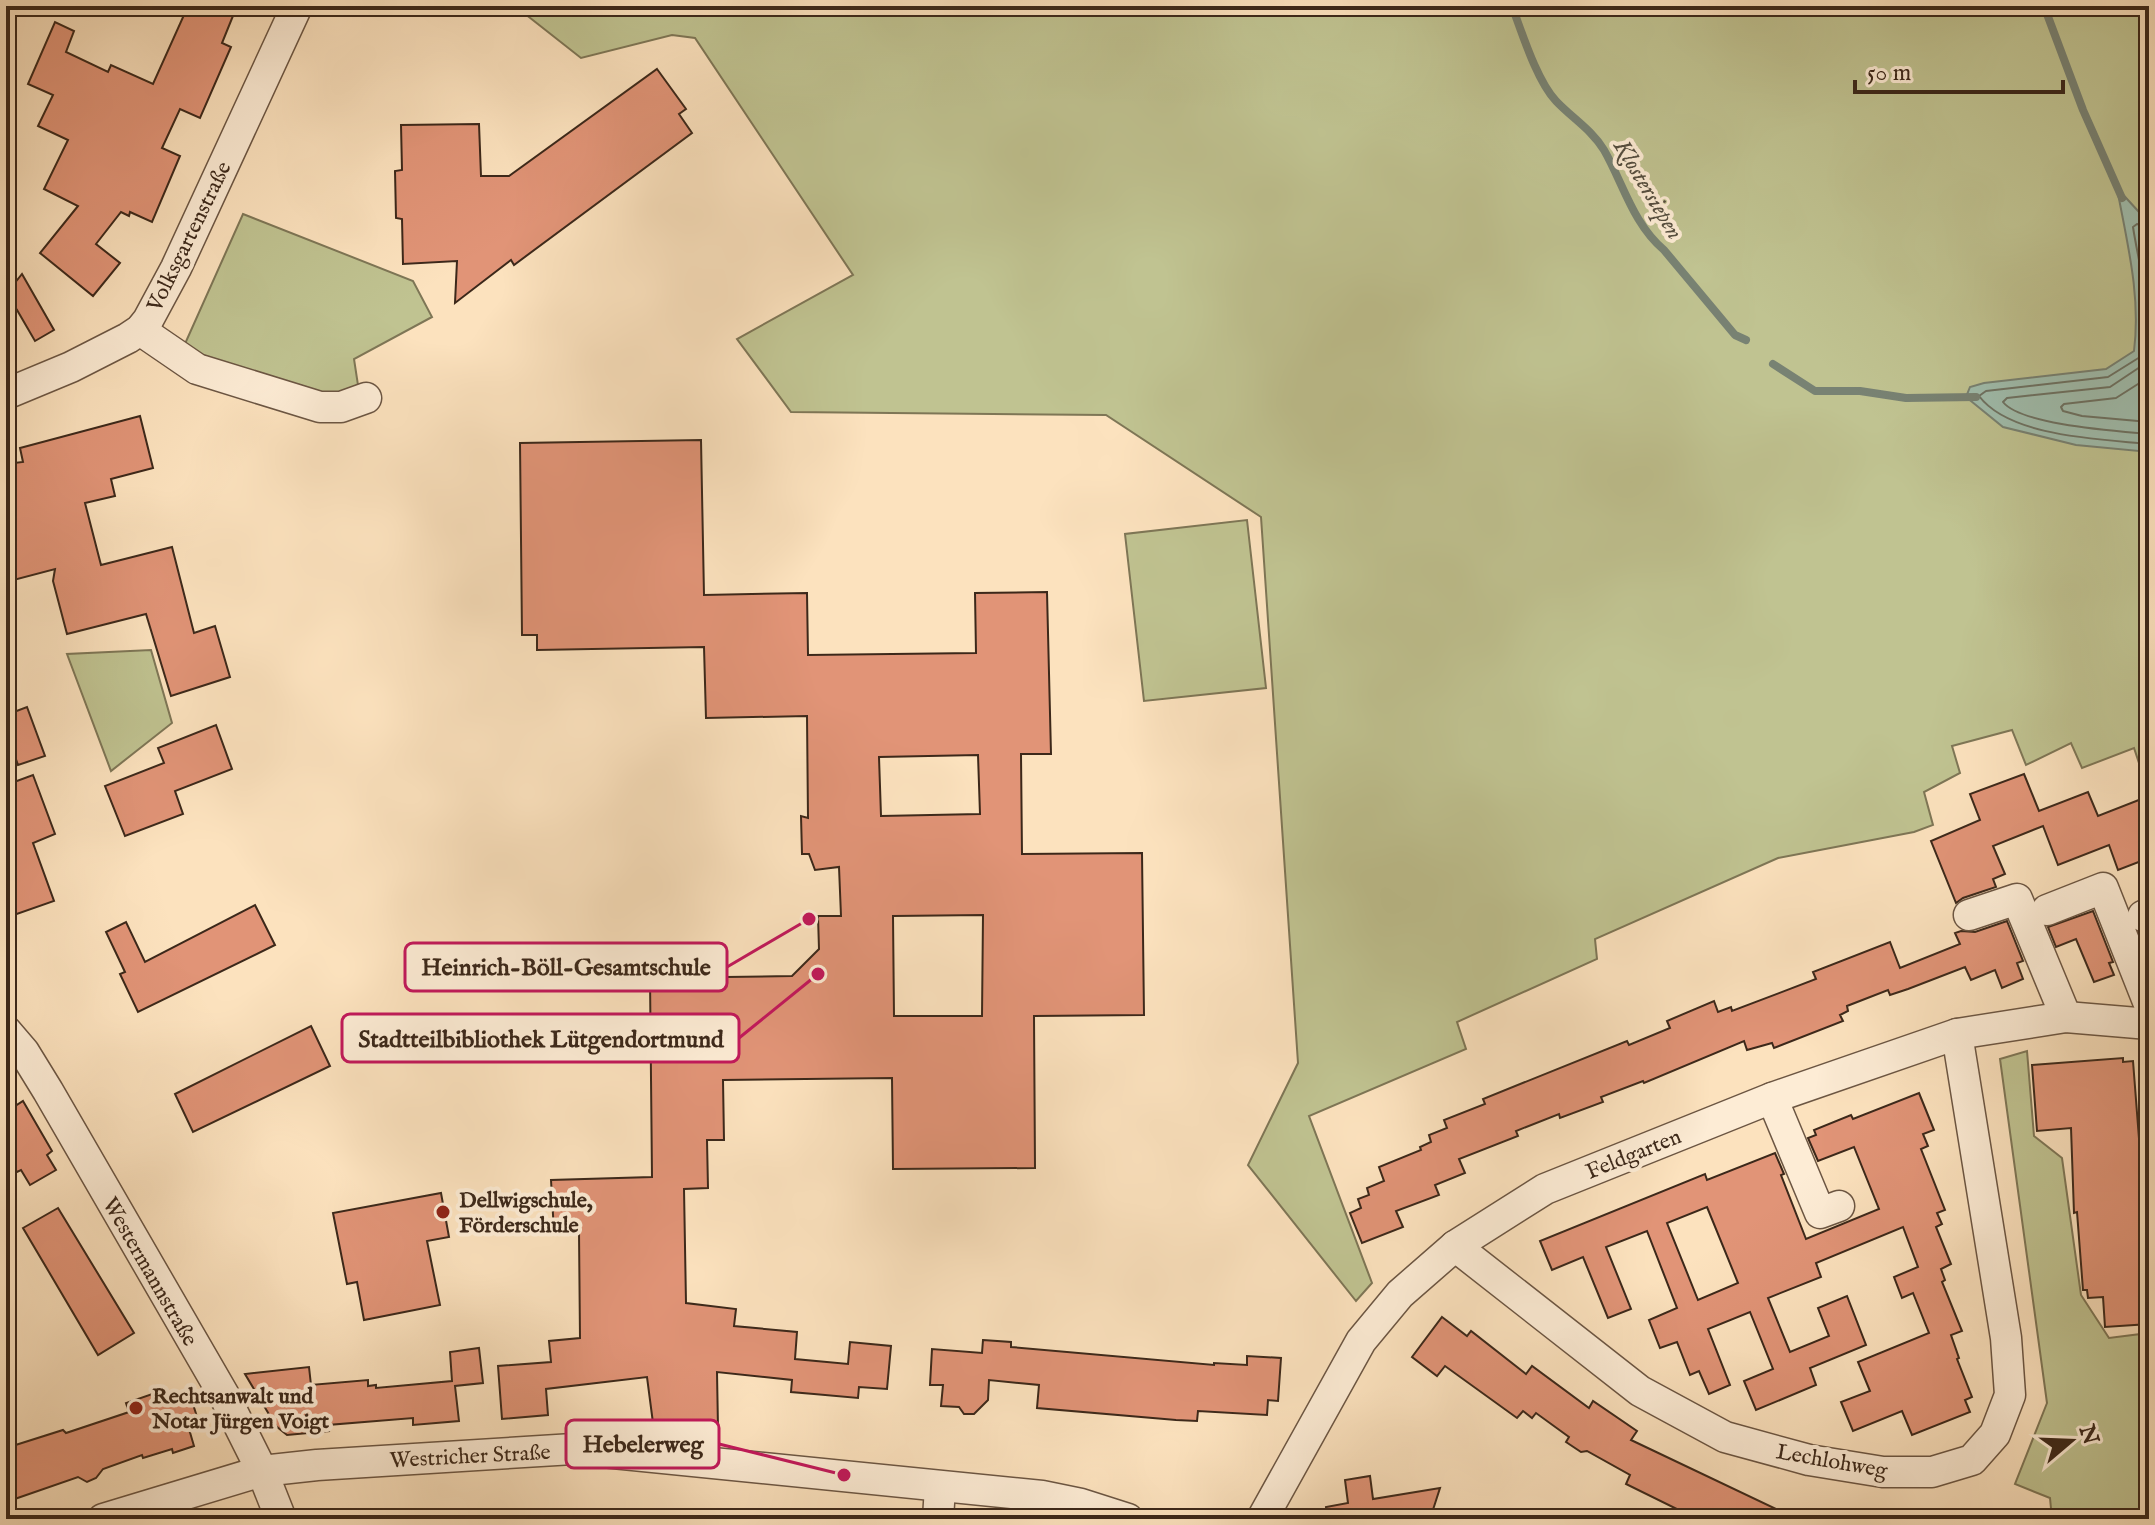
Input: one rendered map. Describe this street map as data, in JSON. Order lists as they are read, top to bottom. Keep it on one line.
{"streets":{"street":["Volksgartenstraße","Feldgarten","Westermannstraße","Westricher Straße","Lechlohweg"]},"crossings":[["Feldgarten","Lechlohweg"],["Westermannstraße","Westricher Straße"]],"water":["Klostersiepen"],"places":["Heinrich-Böll-Gesamtschule","Stadtteilbibliothek Lütgendortmund","Dellwigschule, Förderschule","Rechtsanwalt und Notar Jürgen Voigt","Hebelerweg"],"scale_bar":"50 m","north":"right"}
